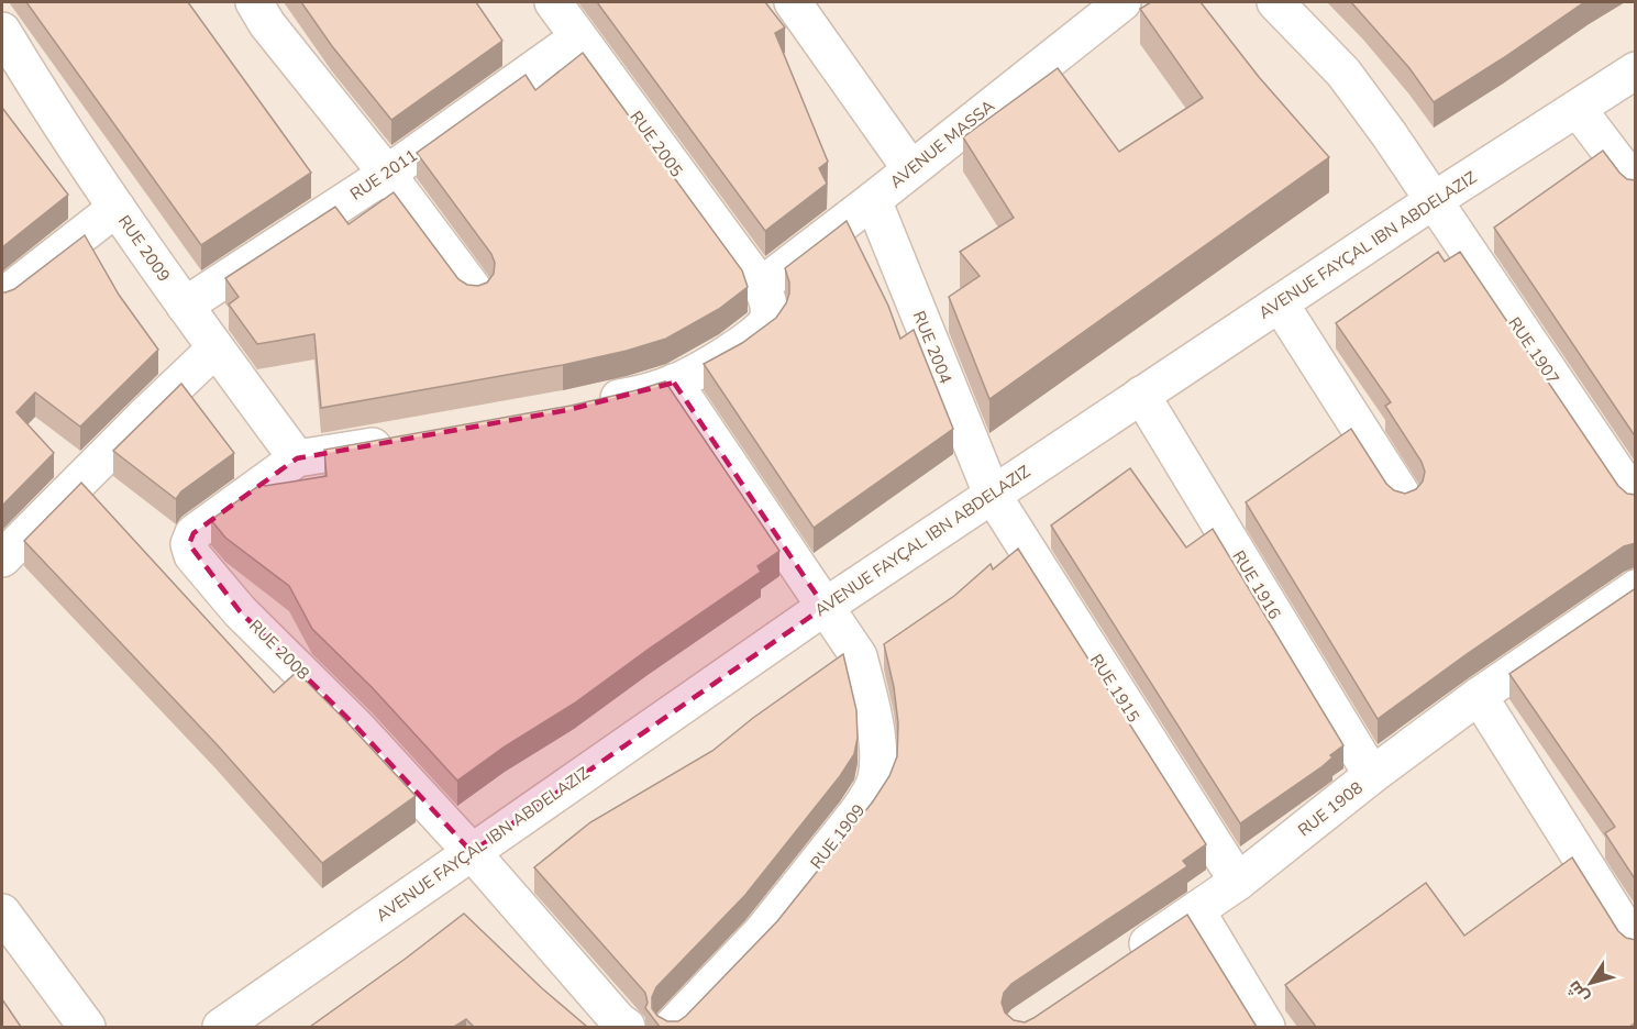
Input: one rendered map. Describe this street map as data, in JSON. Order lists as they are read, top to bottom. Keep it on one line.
{"streets":{"street":["RUE 2005","AVENUE MASSA","RUE 2011","AVENUE FAYÇAL IBN ABDELAZIZ","RUE 2009","RUE 2004","RUE 1907","RUE 1916","RUE 2008","RUE 1915","RUE 1908","RUE 1909"]},"crossings":[["RUE 2005","AVENUE MASSA"],["RUE 2005","RUE 2011"],["AVENUE MASSA","RUE 2004"],["RUE 2011","RUE 2009"],["AVENUE FAYÇAL IBN ABDELAZIZ","RUE 2004"],["AVENUE FAYÇAL IBN ABDELAZIZ","RUE 1907"],["AVENUE FAYÇAL IBN ABDELAZIZ","RUE 1916"],["AVENUE FAYÇAL IBN ABDELAZIZ","RUE 2008"],["AVENUE FAYÇAL IBN ABDELAZIZ","RUE 1915"],["AVENUE FAYÇAL IBN ABDELAZIZ","RUE 1909"],["RUE 2009","RUE 2008"],["RUE 2004","RUE 1915"],["RUE 1916","RUE 1908"],["RUE 1915","RUE 1908"]],"north":"bottom left"}
